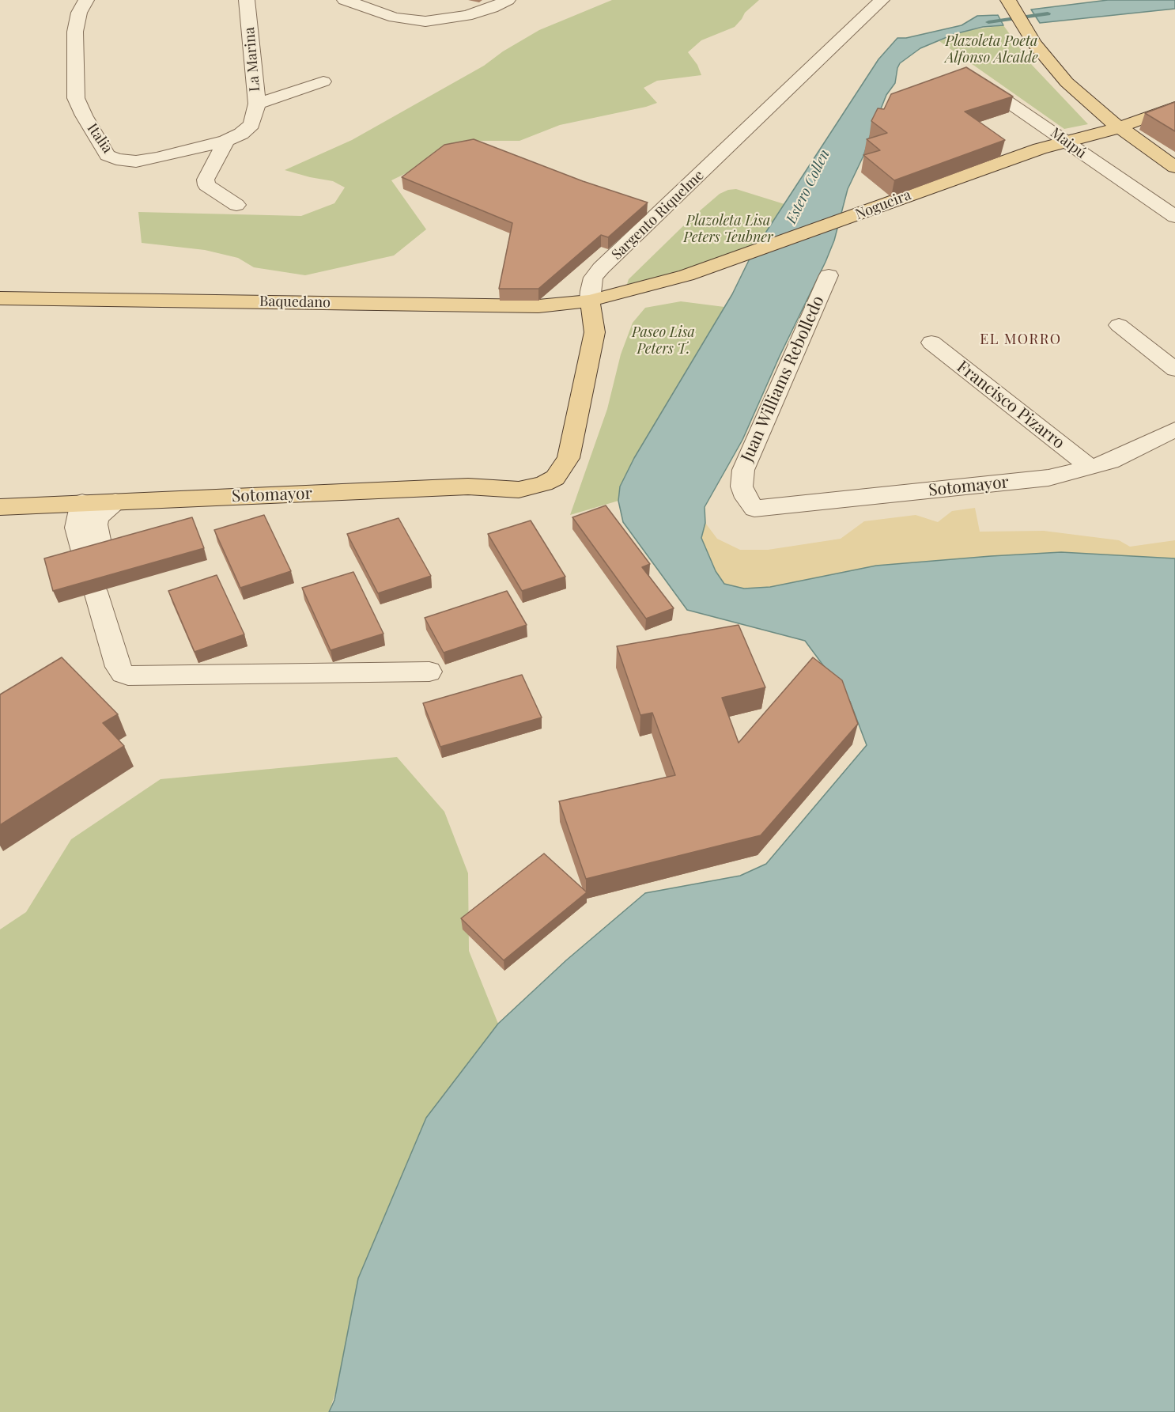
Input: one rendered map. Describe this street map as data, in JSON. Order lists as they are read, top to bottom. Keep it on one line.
{"streets":{"main road":["Nogueira","Sargento Riquelme","Baquedano","Sotomayor"],"street":["La Marina","Italia","Maipú","Juan Williams Rebolledo","Francisco Pizarro"]},"crossings":[["La Marina","Italia"],["Maipú","Nogueira"],["Nogueira","Sargento Riquelme"],["Nogueira","Baquedano"],["Sargento Riquelme","Baquedano"],["Sargento Riquelme","Sotomayor"],["Juan Williams Rebolledo","Sotomayor"],["Francisco Pizarro","Sotomayor"]],"districts":["EL MORRO"],"water":["Estero Collen"],"parks":["Plazoleta Poeta Alfonso Alcalde","Plazoleta Lisa Peters Teubner","Paseo Lisa Peters T."]}
